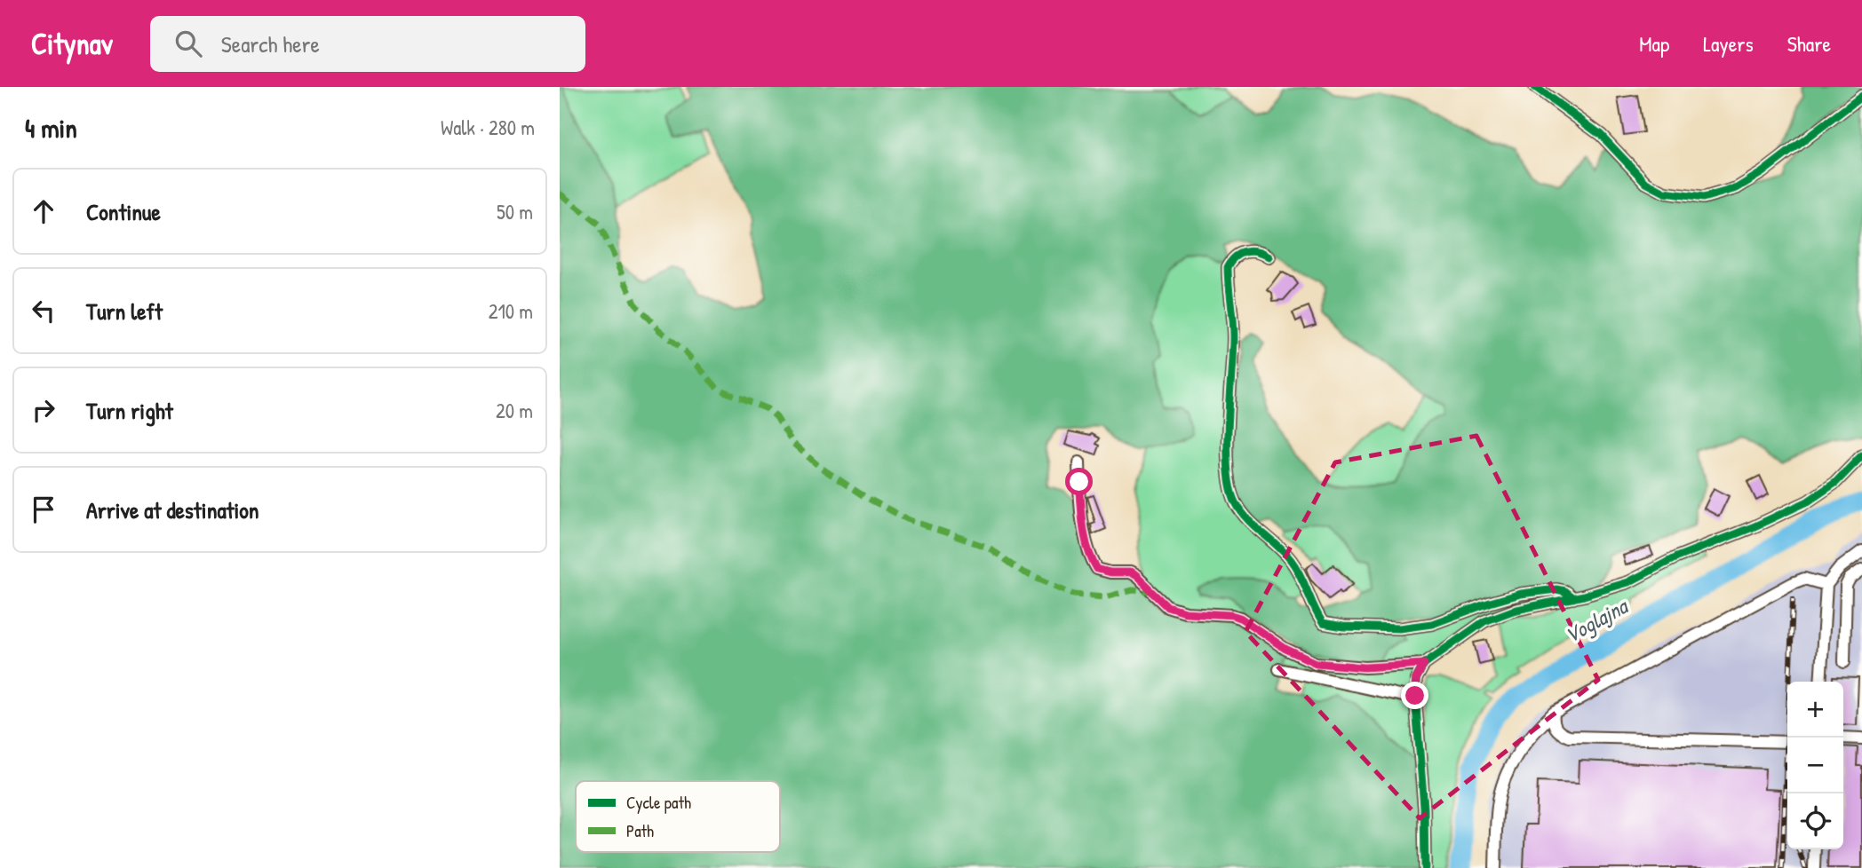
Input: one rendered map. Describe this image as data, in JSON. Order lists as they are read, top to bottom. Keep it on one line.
{"water":["Voglajna"],"legend":["Cycle path","Path"],"page":{"header":"Citynav","search":"Search here","nav":["Map","Layers","Share"],"heading":["4 min","Walk · 280 m"],"list":[["Continue","50 m"],["Turn left","210 m"],["Turn right","20 m"],"Arrive at destination"],"map_buttons":["+","−"]}}
